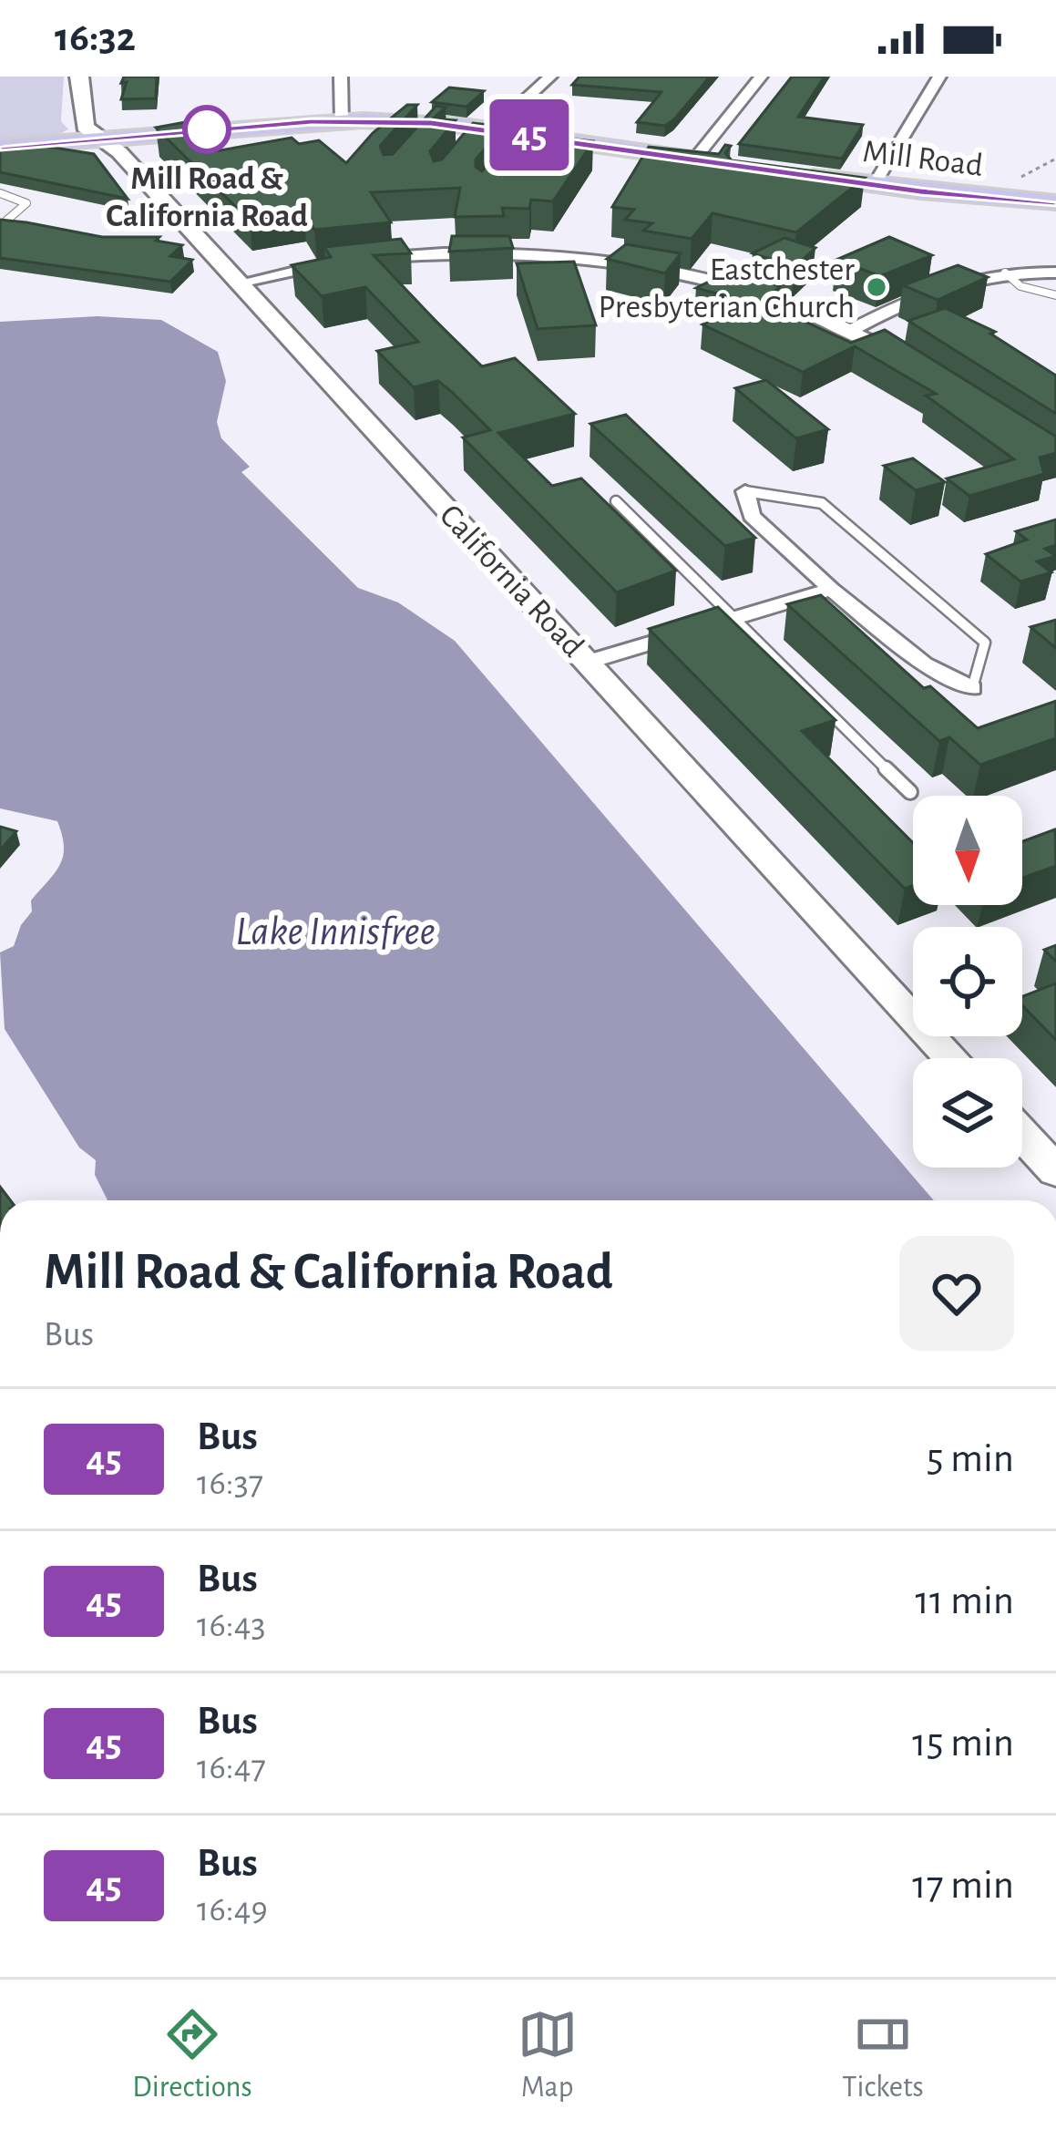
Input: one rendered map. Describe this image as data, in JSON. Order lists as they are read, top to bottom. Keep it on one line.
{"streets":{"main road":["Mill Road","California Road"]},"water":["Lake Innisfree"],"places":["Mill Road & California Road","Eastchester Presbyterian Church"],"lines":["bus line 45"],"north":"bottom","page":{"status":"16:32","on_map":"45","heading":["Mill Road & California Road","Bus"],"list":[{"mark":"45","name":"Bus","note":"16:37","value":"5 min"},{"mark":"45","name":"Bus","note":"16:43","value":"11 min"},{"mark":"45","name":"Bus","note":"16:47","value":"15 min"},{"mark":"45","name":"Bus","note":"16:49","value":"17 min"}],"tabs":["Directions","Map","Tickets"]}}
